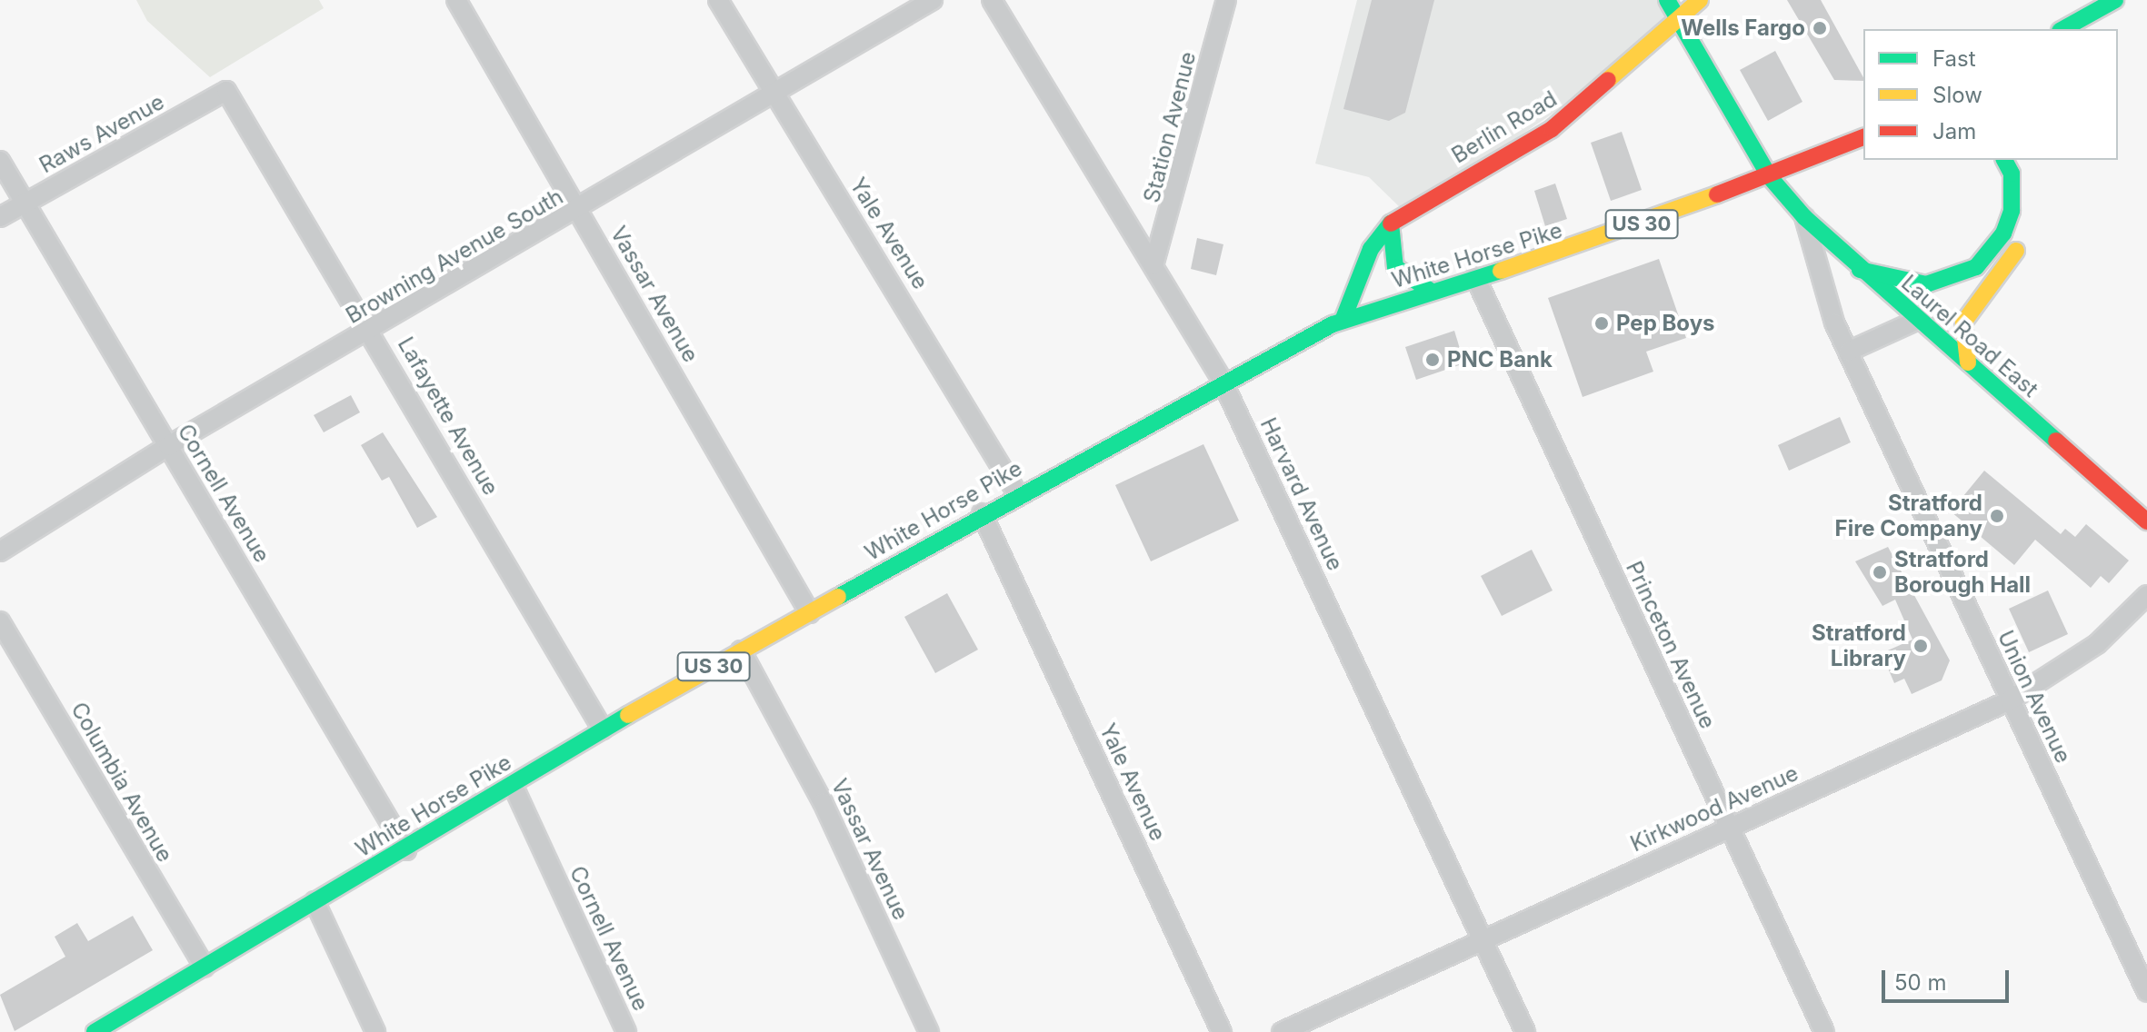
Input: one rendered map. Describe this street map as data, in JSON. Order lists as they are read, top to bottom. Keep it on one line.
{"streets":{"main road":["Berlin Road","US 30","White Horse Pike","Laurel Road East"],"street":["Station Avenue","Raws Avenue","Yale Avenue","Browning Avenue South","Vassar Avenue","Lafayette Avenue","Cornell Avenue","Harvard Avenue","Princeton Avenue","Union Avenue","Columbia Avenue","Kirkwood Avenue"]},"crossings":[["Station Avenue","Harvard Avenue"],["Berlin Road","Laurel Road East"],["Raws Avenue","Lafayette Avenue"],["Raws Avenue","Cornell Avenue"],["Yale Avenue","White Horse Pike"],["Yale Avenue","Browning Avenue South"],["White Horse Pike","Vassar Avenue"],["White Horse Pike","Laurel Road East"],["White Horse Pike","Lafayette Avenue"],["White Horse Pike","Cornell Avenue"],["White Horse Pike","Harvard Avenue"],["White Horse Pike","Princeton Avenue"],["White Horse Pike","Columbia Avenue"],["Browning Avenue South","Vassar Avenue"],["Browning Avenue South","Lafayette Avenue"],["Browning Avenue South","Cornell Avenue"],["Laurel Road East","Union Avenue"],["Harvard Avenue","Kirkwood Avenue"],["Princeton Avenue","Kirkwood Avenue"],["Union Avenue","Kirkwood Avenue"]],"places":["Wells Fargo","Pep Boys","PNC Bank","Stratford Fire Company","Stratford Borough Hall","Stratford Library"],"legend":["Fast","Slow","Jam"],"scale_bar":"50 m"}
